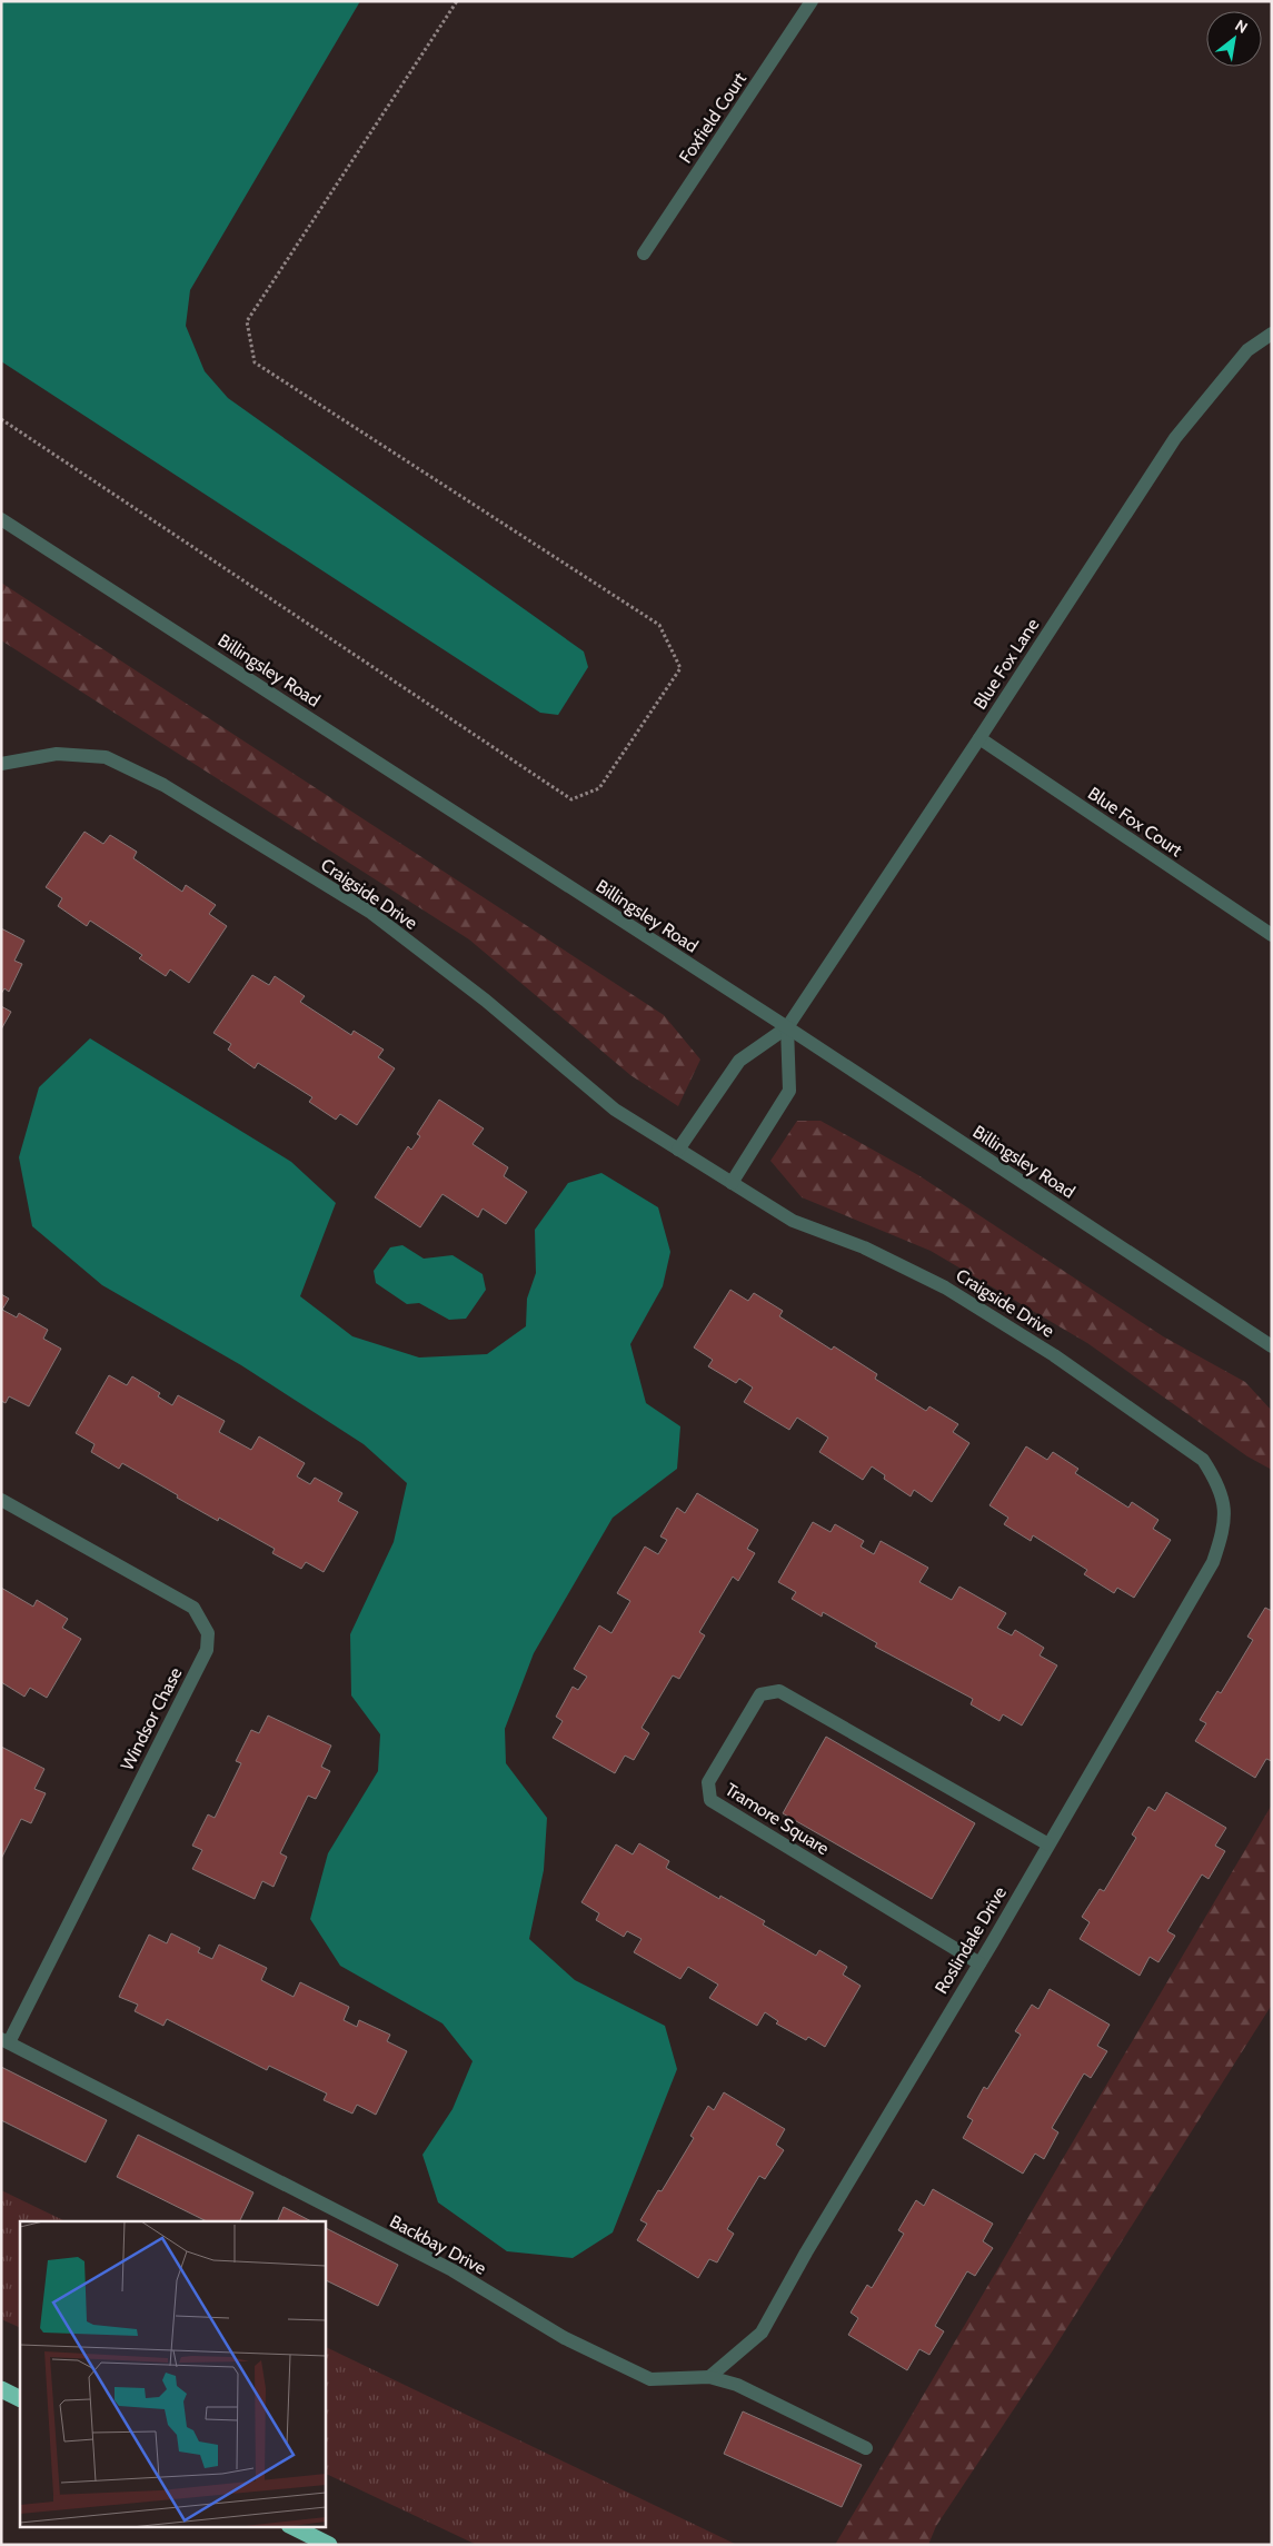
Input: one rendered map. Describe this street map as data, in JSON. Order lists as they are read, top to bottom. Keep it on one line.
{"streets":{"street":["Foxfield Court","Blue Fox Lane","Billingsley Road","Blue Fox Court","Craigside Drive","Windsor Chase","Tramore Square","Roslindale Drive","Backbay Drive"]},"crossings":[["Blue Fox Lane","Billingsley Road"],["Blue Fox Lane","Blue Fox Court"],["Craigside Drive","Roslindale Drive"],["Windsor Chase","Backbay Drive"],["Tramore Square","Roslindale Drive"],["Roslindale Drive","Backbay Drive"]],"north":"top right"}
